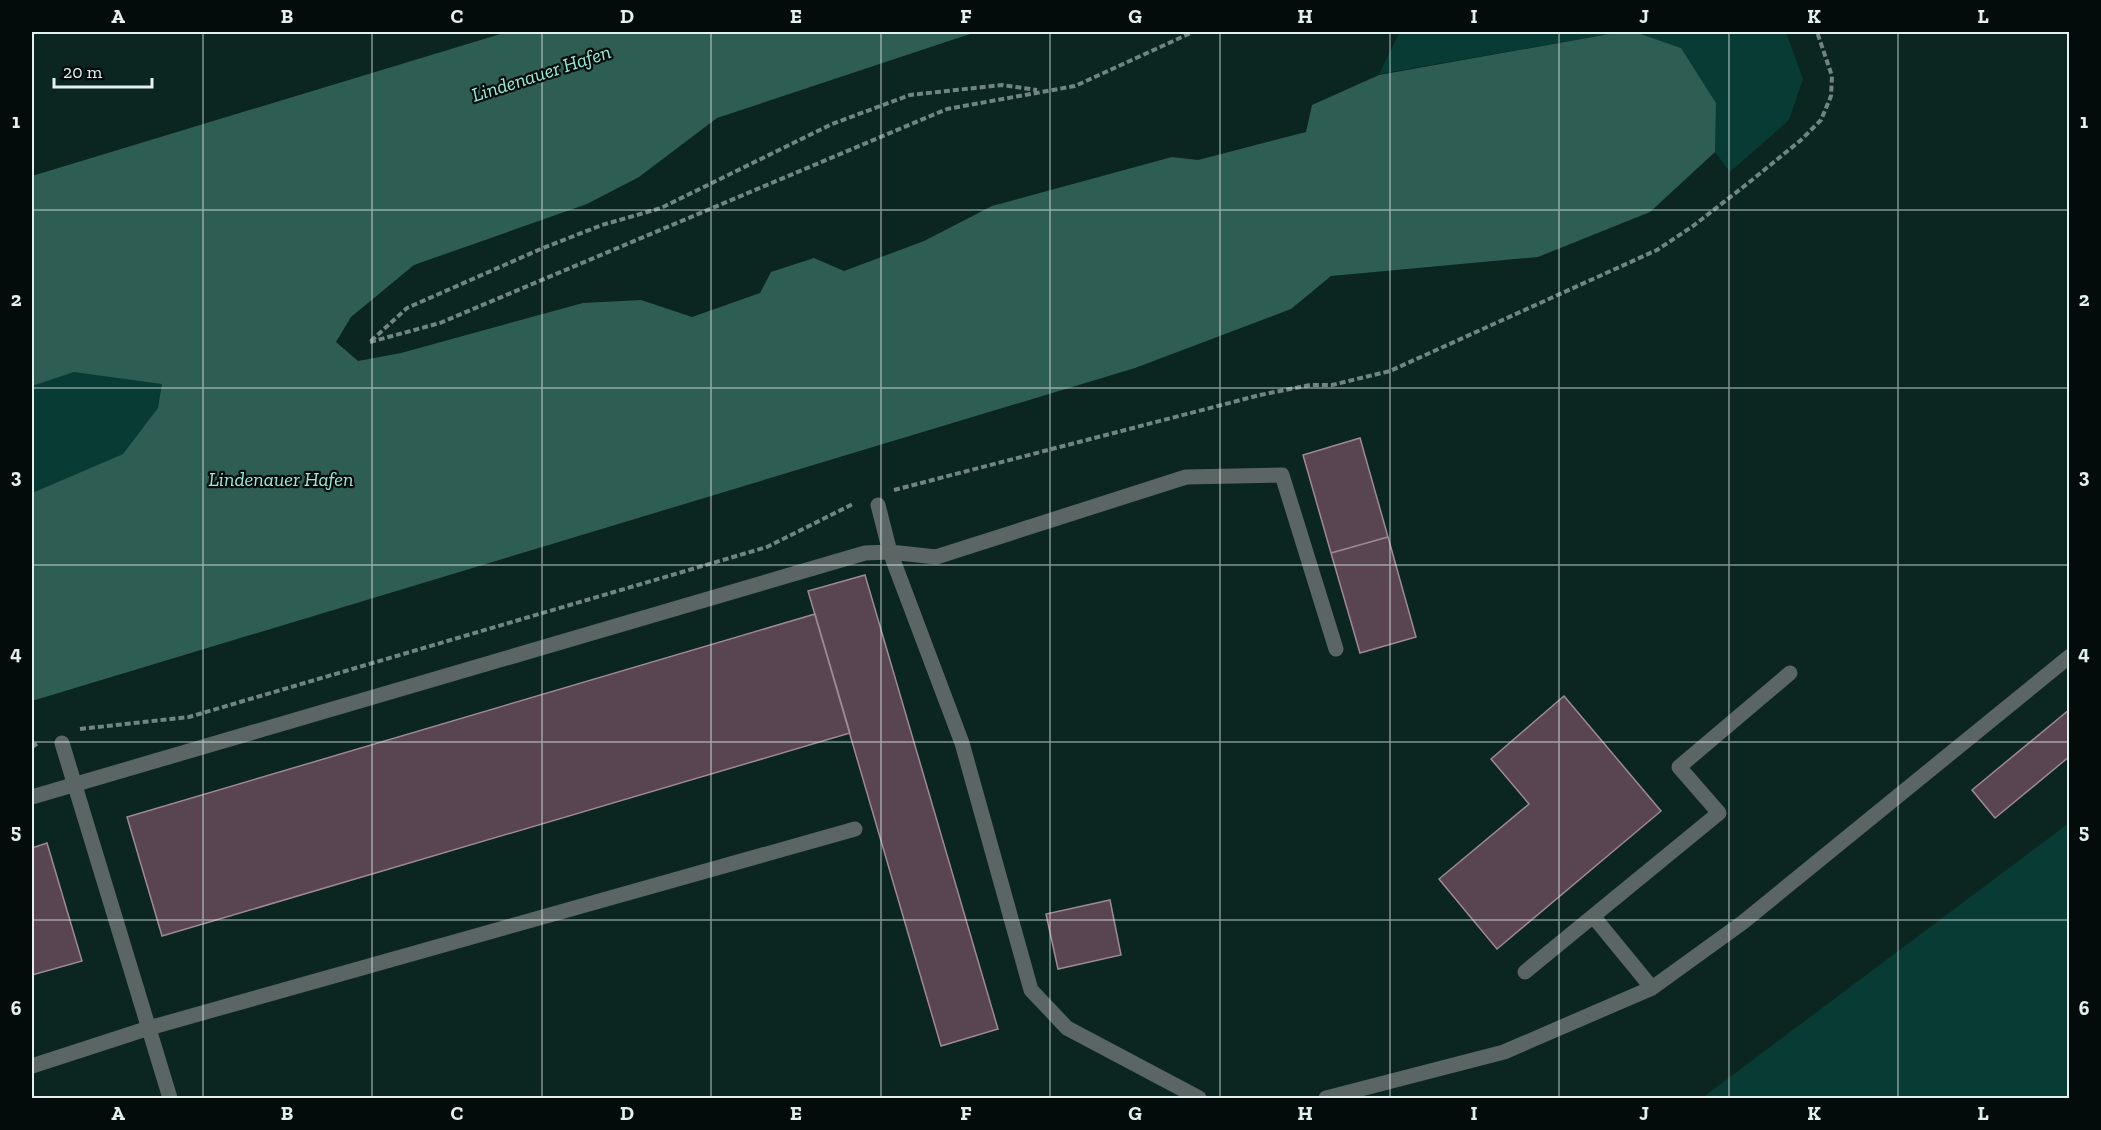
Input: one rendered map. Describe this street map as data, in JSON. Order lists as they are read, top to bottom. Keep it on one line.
{"water":["Lindenauer Hafen"],"scale_bar":"20 m","grid":{"columns":["A","B","C","D","E","F","G","H","I","J","K","L"],"rows":["1","2","3","4","5","6"]}}
